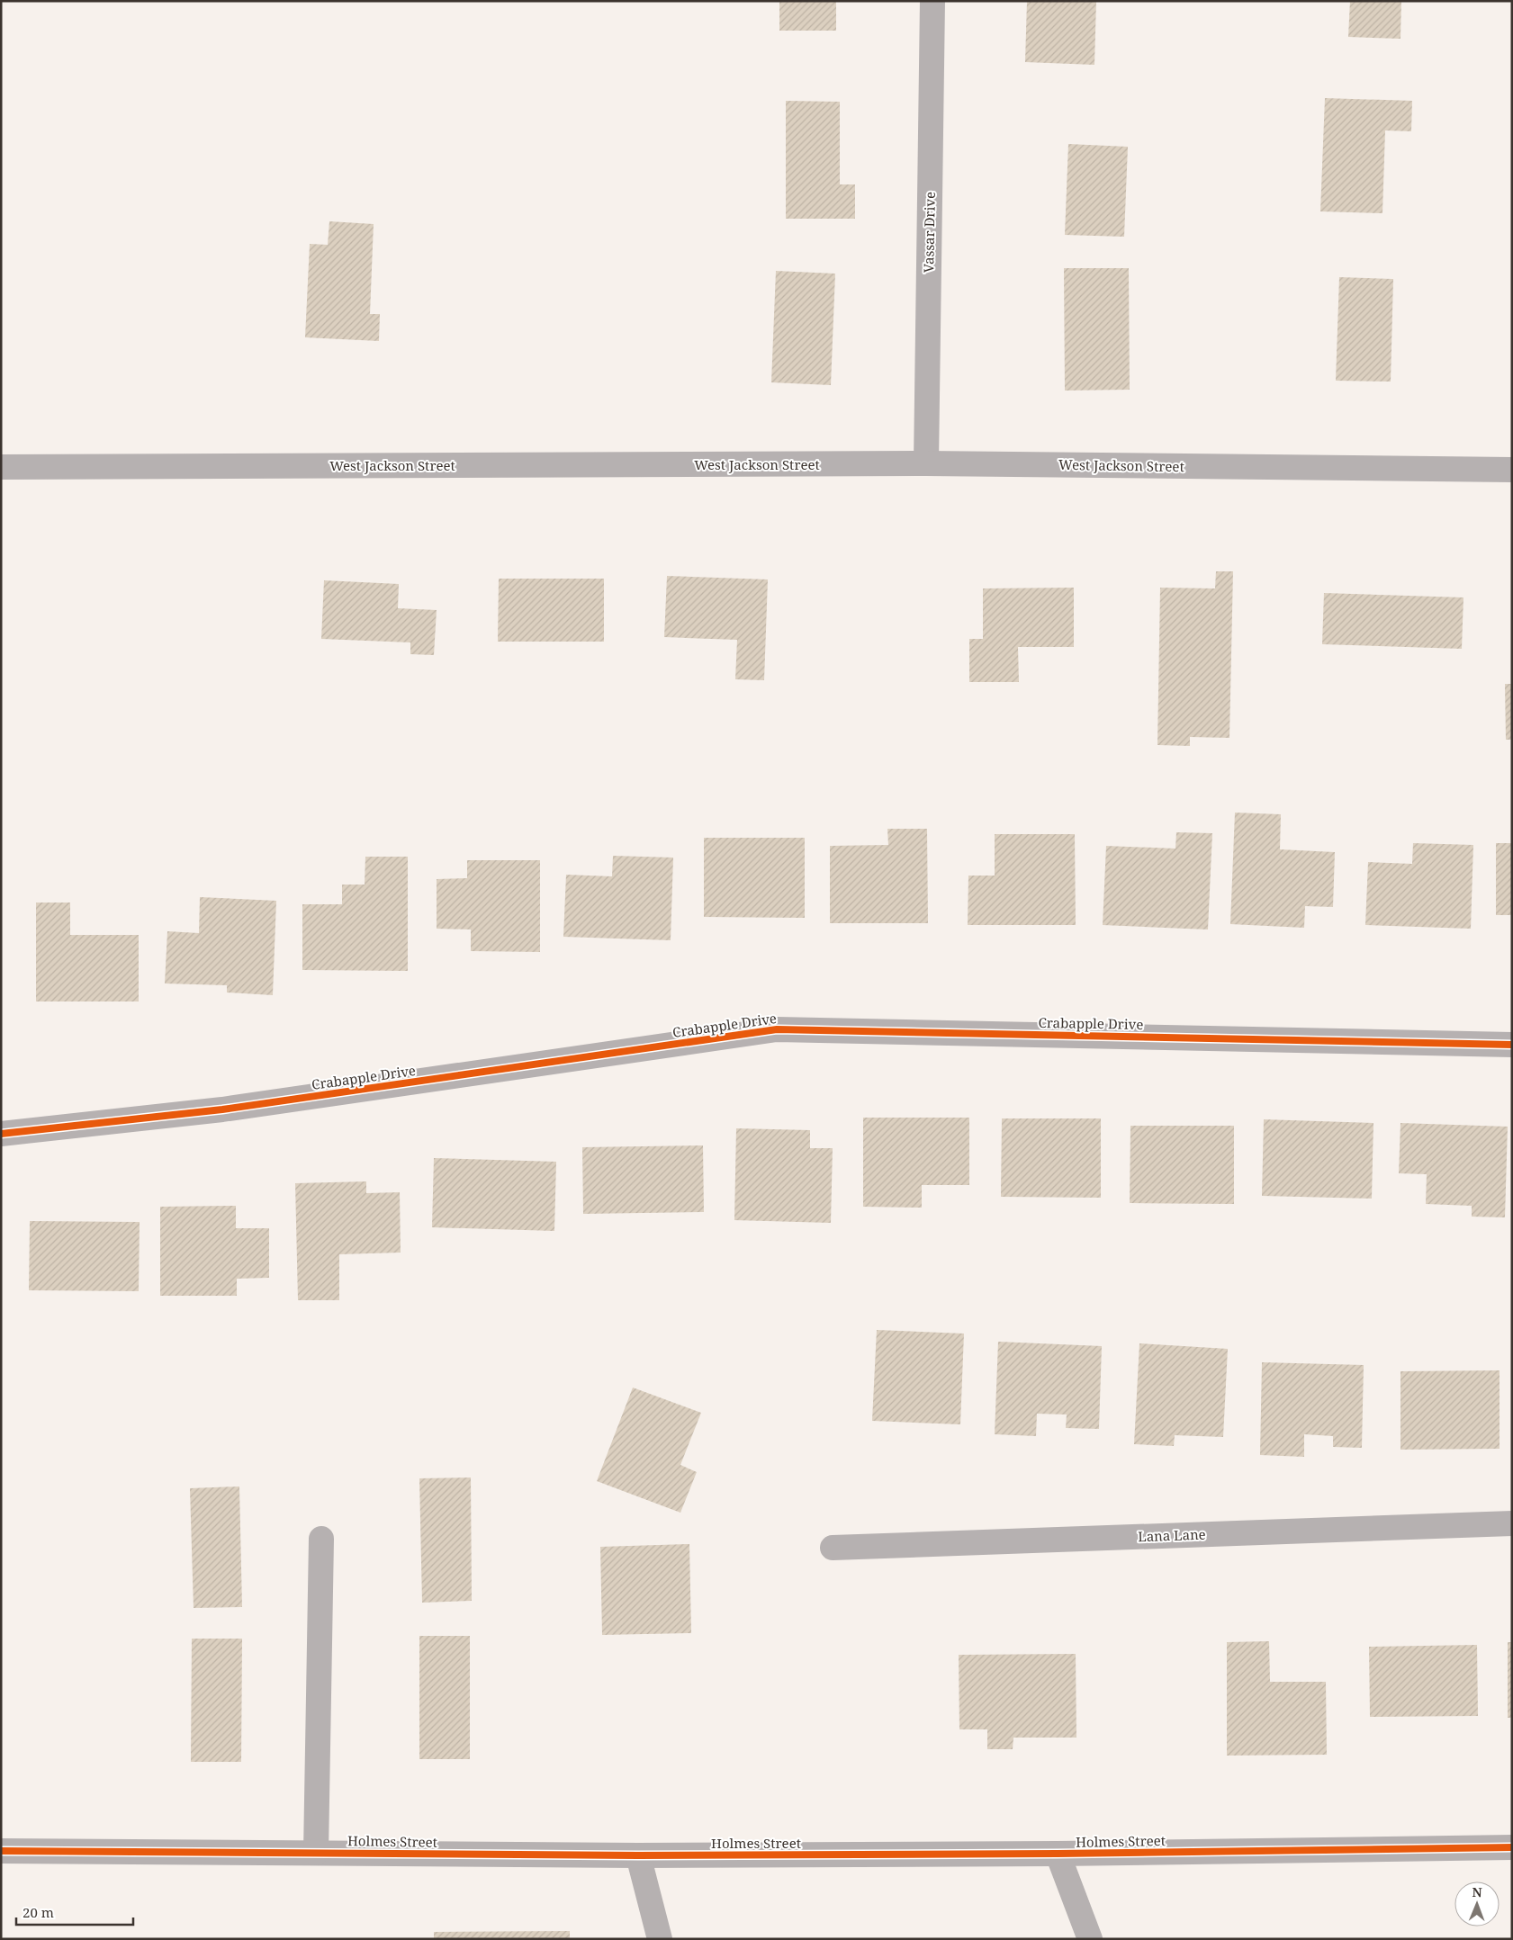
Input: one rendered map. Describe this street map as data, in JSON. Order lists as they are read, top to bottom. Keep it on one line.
{"streets":{"street":["Vassar Drive","West Jackson Street","Crabapple Drive","Lana Lane","Holmes Street"]},"crossings":[["Vassar Drive","West Jackson Street"]],"scale_bar":"20 m","north":"top"}
